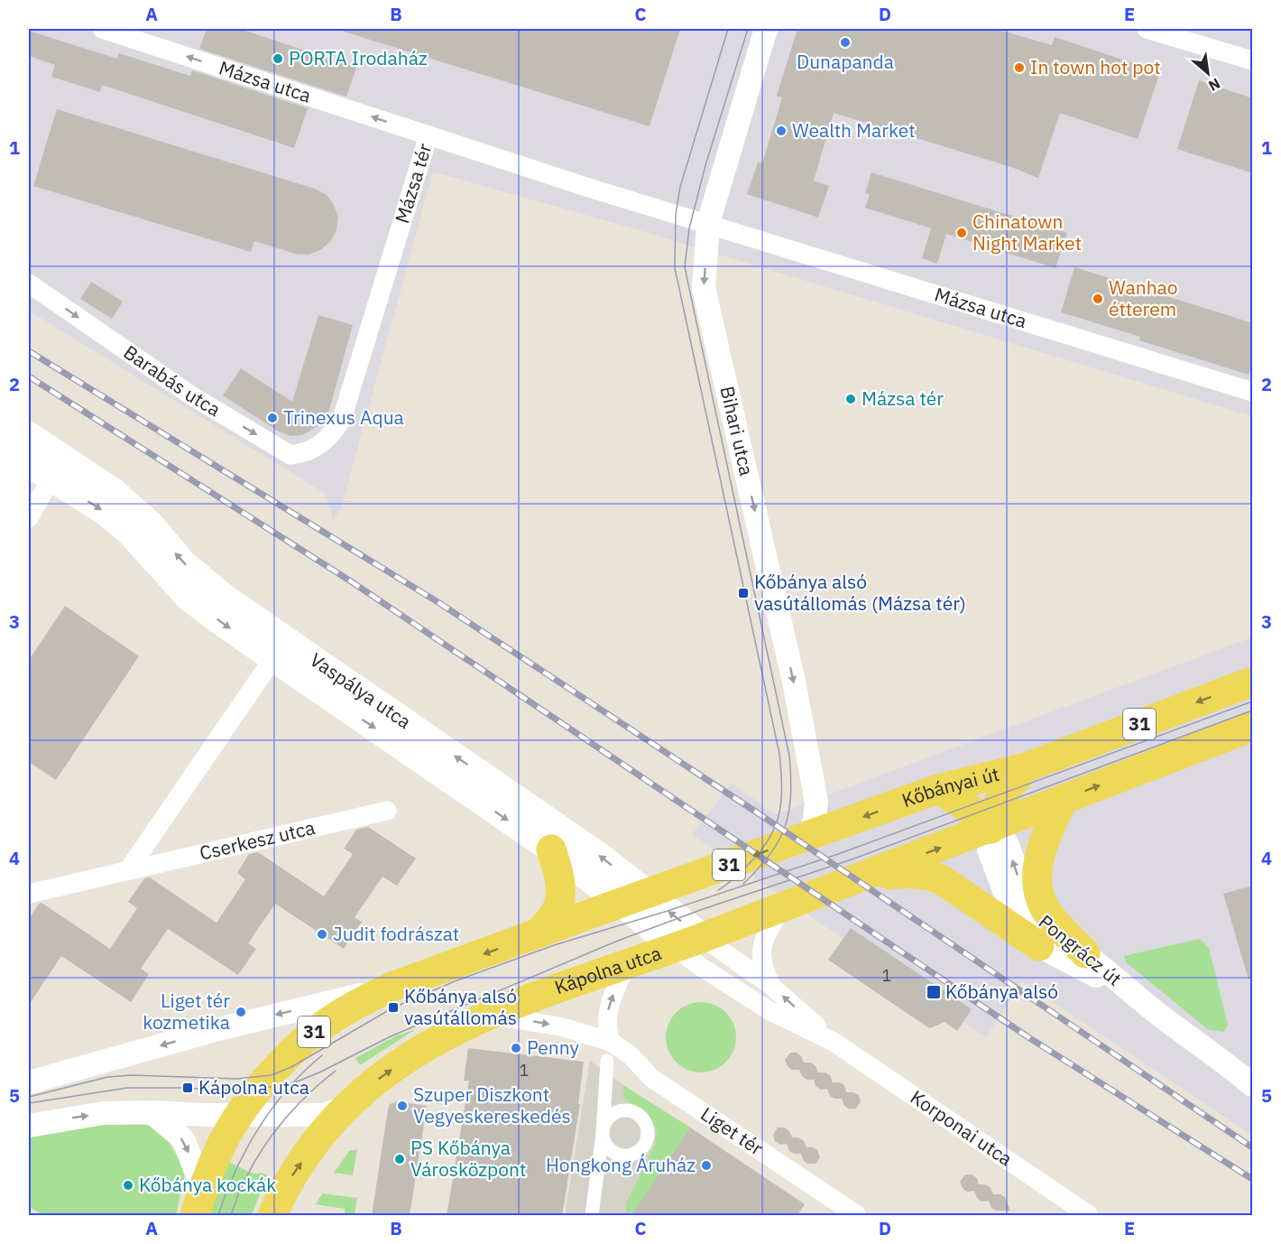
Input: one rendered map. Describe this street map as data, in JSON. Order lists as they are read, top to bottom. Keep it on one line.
{"streets":{"main road":["Vaspálya utca","31","Kőbányai út","Kápolna utca"],"street":["Mázsa utca","Mázsa tér","Barabás utca","Bihari utca","Cserkesz utca","Pongrácz út","Korponai utca","Liget tér"]},"crossings":[["Mázsa utca","Mázsa tér"],["Mázsa utca","Bihari utca"],["Mázsa tér","Barabás utca"],["Mázsa tér","Bihari utca"],["Bihari utca","Kőbányai út"],["Vaspálya utca","31"],["Vaspálya utca","Kőbányai út"],["Vaspálya utca","Kápolna utca"],["Vaspálya utca","Korponai utca"],["31","Kőbányai út"],["31","Pongrácz út"],["31","Kápolna utca"],["31","Korponai utca"],["Kápolna utca","Korponai utca"],["Kápolna utca","Liget tér"]],"one_way":["Mázsa utca","Barabás utca","Bihari utca"],"places":{"other":["Dunapanda","PORTA Irodaház","In town hot pot","Wealth Market","Chinatown Night Market","Wanhao étterem","Mázsa tér","Trinexus Aqua","Judit fodrászat","Liget tér kozmetika","Penny","Szuper Diszkont Vegyeskereskedés","PS Kőbánya Városközpont","Hongkong Áruház","Kőbánya kockák"],"transit":["Kőbánya alsó vasútállomás (Mázsa tér)","Kőbánya alsó","Kőbánya alsó vasútállomás","Kápolna utca"]},"house_numbers":["1","1"],"north":"bottom right","grid":{"columns":["A","B","C","D","E"],"rows":["1","2","3","4","5"]}}
